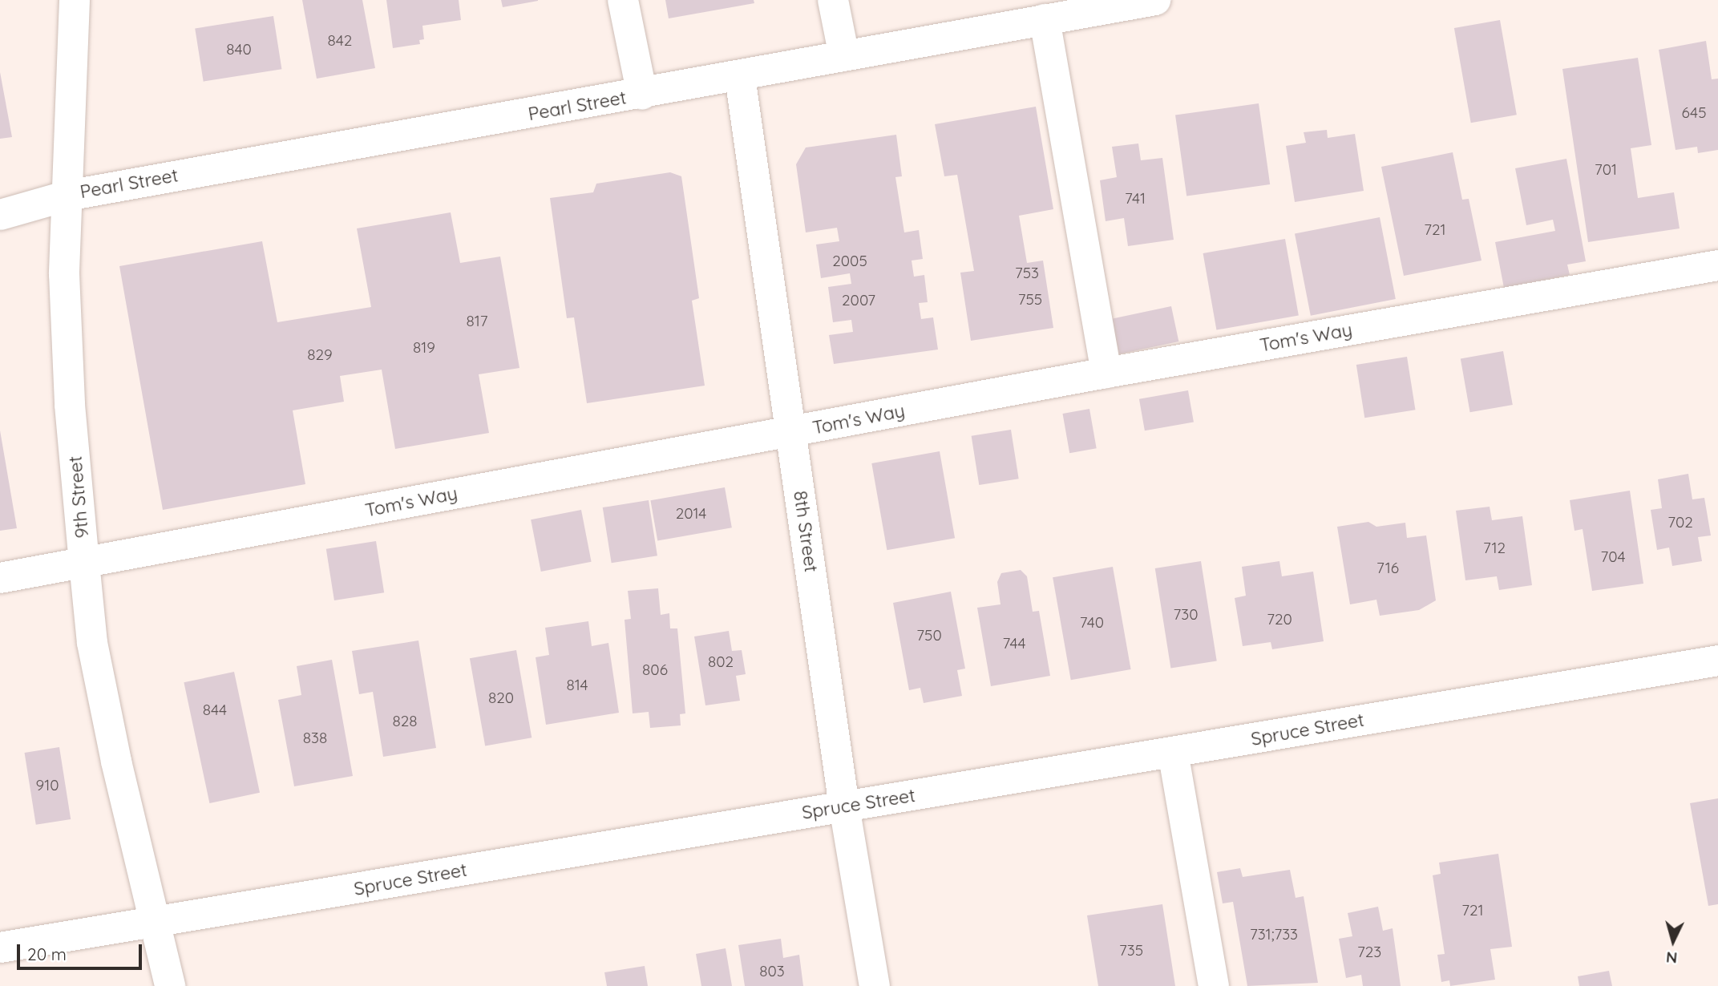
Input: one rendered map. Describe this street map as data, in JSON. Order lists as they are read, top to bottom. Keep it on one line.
{"streets":{"street":["Pearl Street","Tom's Way","9th Street","8th Street","Spruce Street"]},"crossings":[["Pearl Street","9th Street"],["Pearl Street","8th Street"],["Tom's Way","9th Street"],["Tom's Way","8th Street"],["9th Street","Spruce Street"],["8th Street","Spruce Street"]],"house_numbers":["842","840","645","701","741","721","2005","753","755","2007","817","819","829","2014","702","712","704","716","730","720","740","750","744","802","806","814","820","844","828","838","910","721","731;733","735","723","803"],"scale_bar":"20 m","north":"bottom"}
